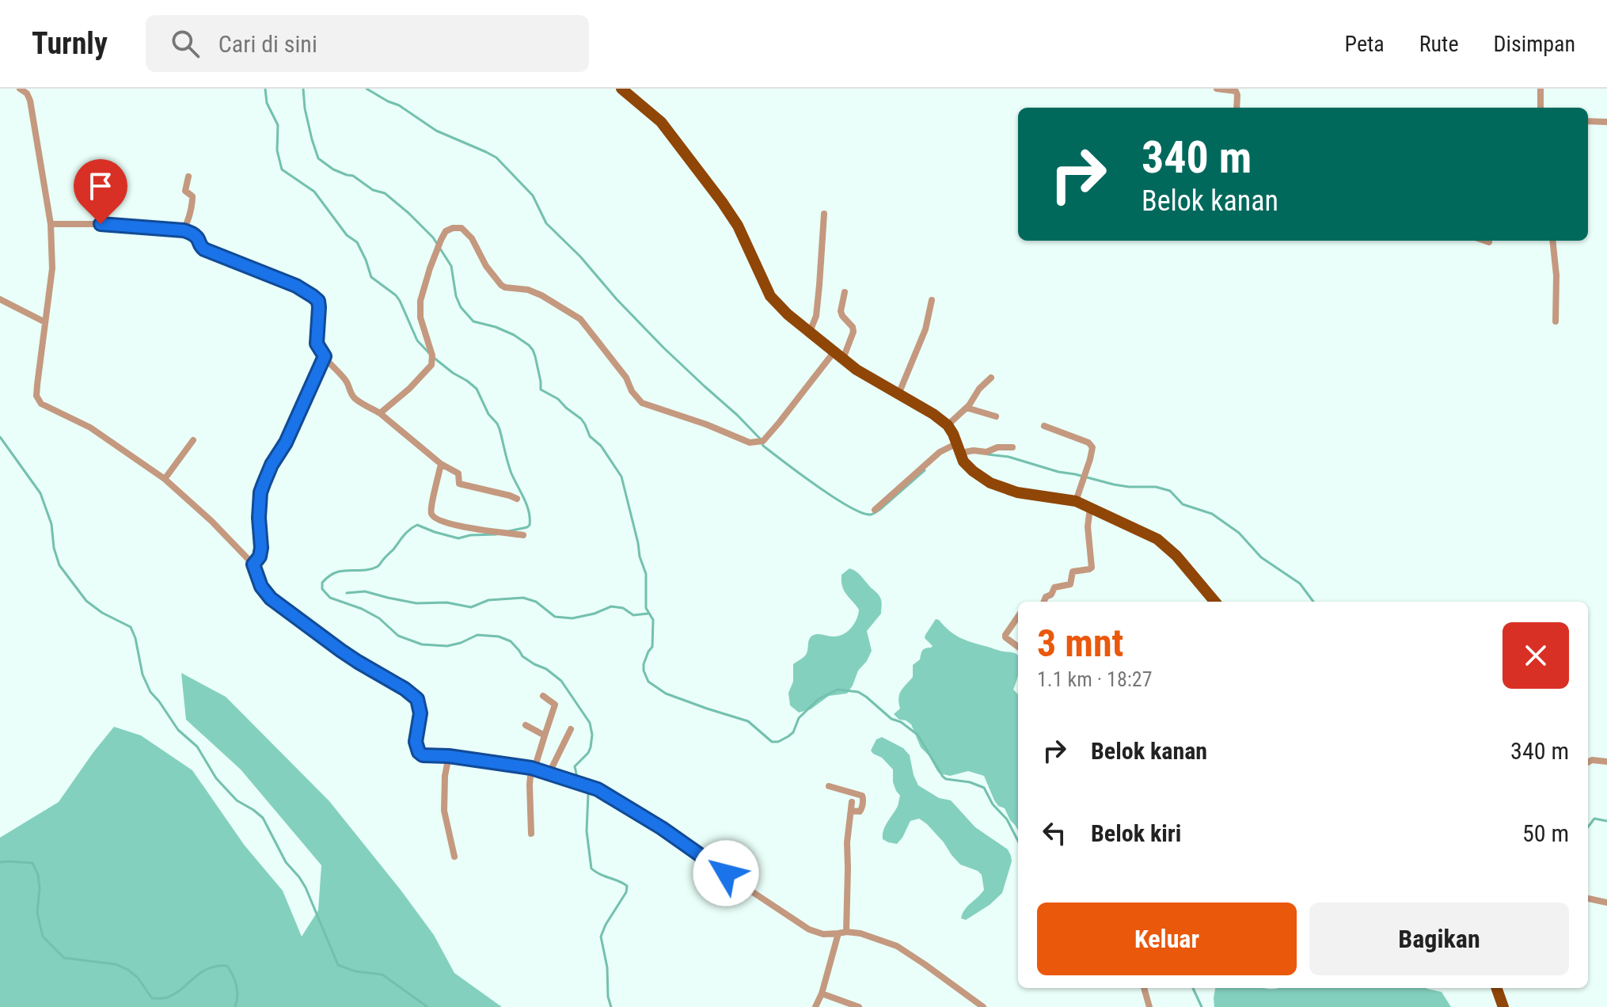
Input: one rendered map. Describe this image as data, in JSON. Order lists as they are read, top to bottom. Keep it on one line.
{"page":{"header":"Turnly","search":"Cari di sini","nav":["Peta","Rute","Disimpan"],"turn":["340 m","Belok kanan"],"heading":["3 mnt","1.1 km · 18:27"],"list":[{"name":"Belok kanan","value":"340 m"},{"name":"Belok kiri","value":"50 m"}],"buttons":["Keluar","Bagikan"]}}
